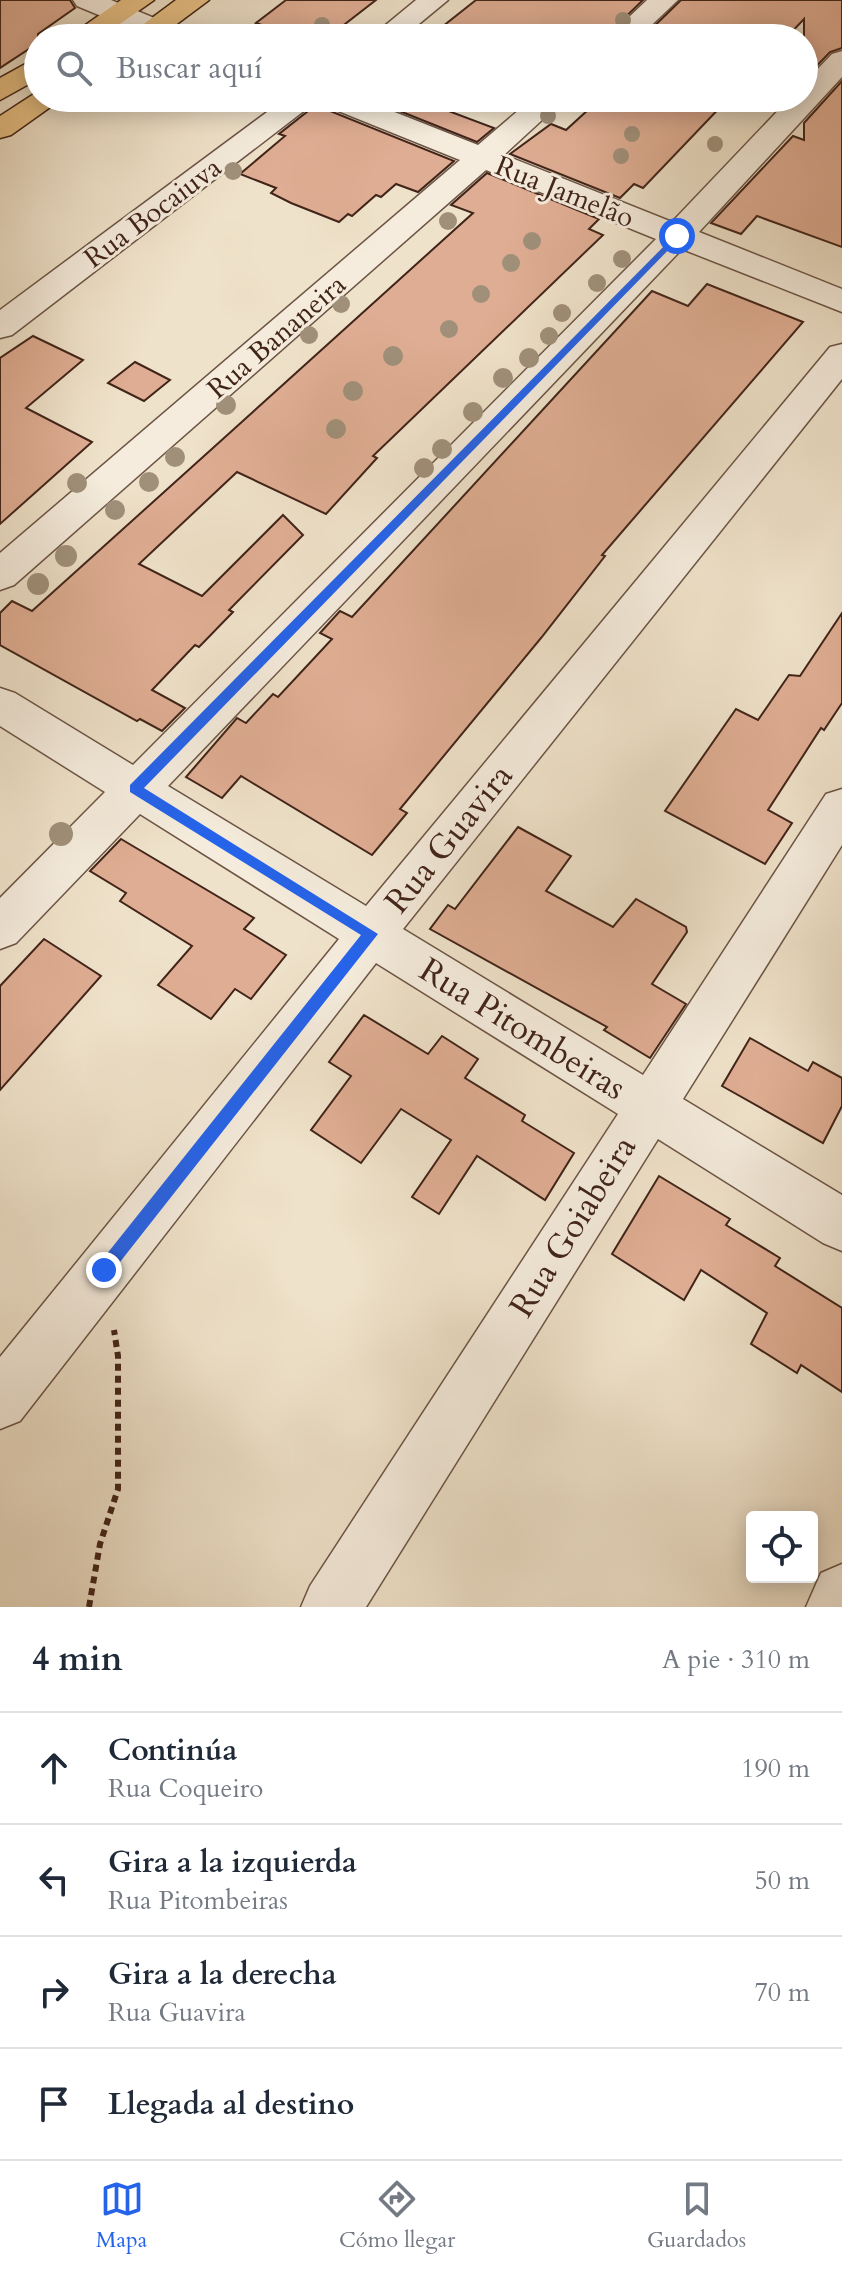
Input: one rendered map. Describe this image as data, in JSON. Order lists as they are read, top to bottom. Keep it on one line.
{"streets":{"street":["Rua Jamelão","Rua Bocaiuva","Rua Bananeira","Rua Guavira","Rua Pitombeiras","Rua Goiabeira"]},"crossings":[["Rua Jamelão","Rua Bananeira"],["Rua Guavira","Rua Pitombeiras"],["Rua Pitombeiras","Rua Goiabeira"]],"page":{"search":"Buscar aquí","heading":["4 min","A pie · 310 m"],"list":[["Continúa","Rua Coqueiro","190 m"],["Gira a la izquierda","Rua Pitombeiras","50 m"],["Gira a la derecha","Rua Guavira","70 m"],"Llegada al destino"],"nav":["Mapa","Cómo llegar","Guardados"]}}
